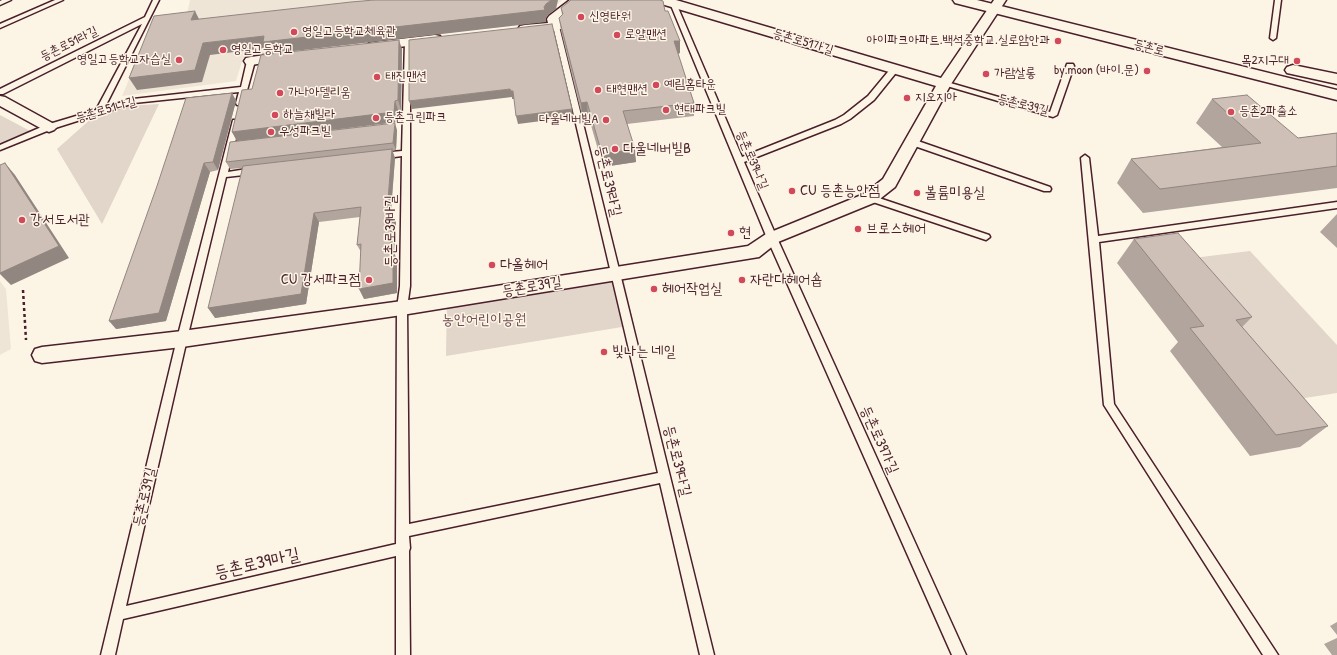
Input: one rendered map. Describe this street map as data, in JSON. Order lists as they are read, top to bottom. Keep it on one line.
{"streets":{"main road":["등촌로"],"street":["등촌로51가길","등촌로39길"],"lane":["등촌로51라길","등촌로51나길","등촌로39나길","등촌로39라길","등촌로39바길","등촌로39가길","등촌로39다길","등촌로39마길"]},"crossings":[["등촌로51가길","등촌로39길"],["등촌로51가길","등촌로39나길"],["등촌로","등촌로39길"],["등촌로39길","등촌로51나길"],["등촌로39길","등촌로39나길"],["등촌로39길","등촌로39라길"],["등촌로39길","등촌로39바길"],["등촌로39길","등촌로39가길"],["등촌로39길","등촌로39다길"],["등촌로39길","등촌로39마길"],["등촌로39나길","등촌로39가길"],["등촌로39라길","등촌로39다길"]],"parks":["농안어린이공원"],"places":["신영타워","영일고등학교체육관","로얄맨션","아이파크아파트.백석중학교.실로암안과","영일고등학교","영일고등학교자습실","목2지구대","by.moon (바이.문)","가람살롱","태진맨션","예림홈타운","태현맨션","가나아델리움","지오지아","현대파크빌","등촌2파출소","하늘채빌라","등촌그린파크","다울네버빌A","우성파크빌","다울네버빌B","CU 등촌능안점","볼륨미용실","강서도서관","브로스헤어","현","다올헤어","CU 강서파크점","자란다헤어숍","헤어작업실","빛나는 네일"]}
